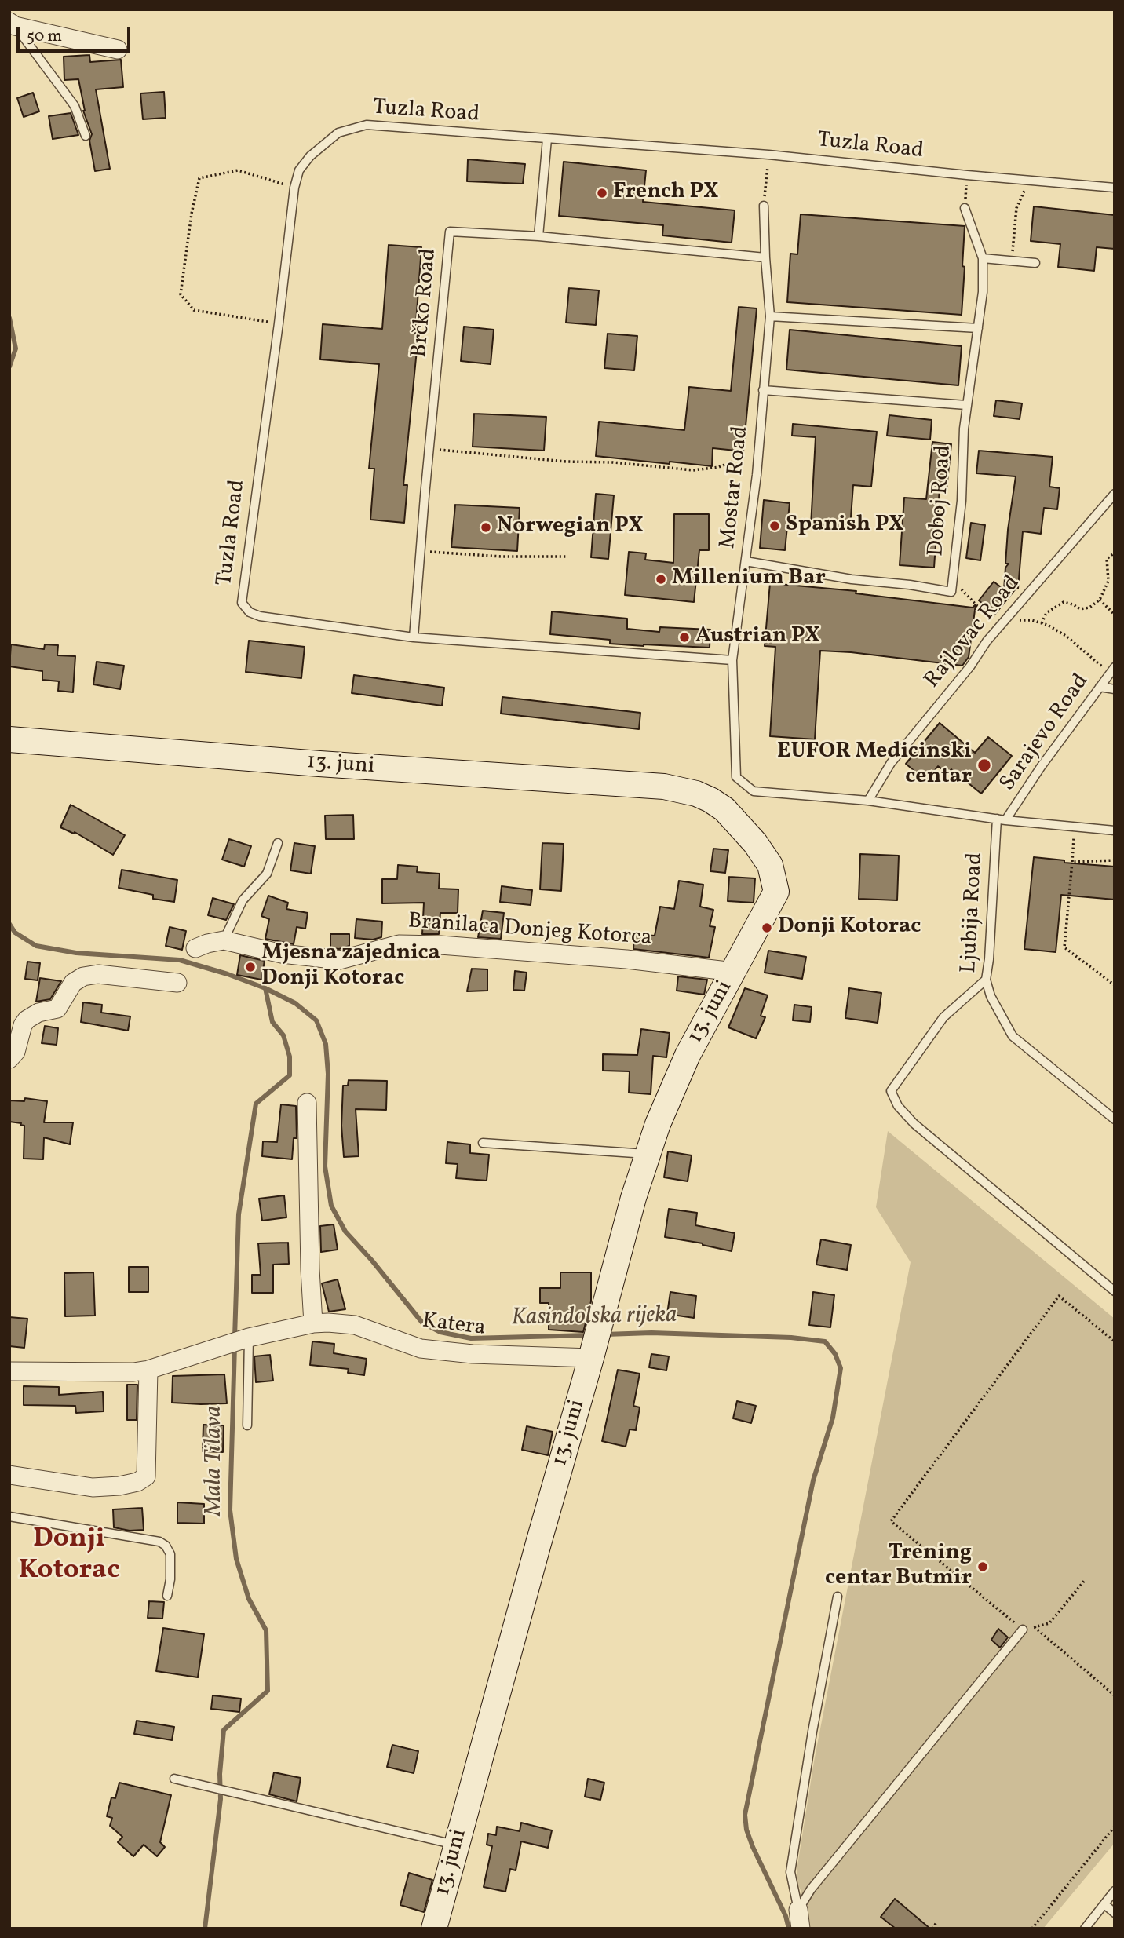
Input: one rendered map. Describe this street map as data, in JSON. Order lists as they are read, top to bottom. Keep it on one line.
{"streets":{"street":["13. juni","Branilaca Donjeg Kotorca","Katera"],"lane":["Tuzla Road","Brčko Road","Mostar Road","Doboj Road","Rajlovac Road","Sarajevo Road","Ljubija Road"]},"crossings":[["Tuzla Road","Brčko Road"],["Brčko Road","Mostar Road"],["Mostar Road","Doboj Road"],["Mostar Road","Rajlovac Road"],["Sarajevo Road","Ljubija Road"],["13. juni","Branilaca Donjeg Kotorca"],["13. juni","Katera"]],"districts":["Donji Kotorac"],"water":["Kasindolska rijeka","Mala Tilava"],"places":["French PX","Spanish PX","Norwegian PX","Millenium Bar","Austrian PX","EUFOR Medicinski centar","Donji Kotorac","Mjesna zajednica Donji Kotorac","Trening centar Butmir"],"scale_bar":"50 m"}
